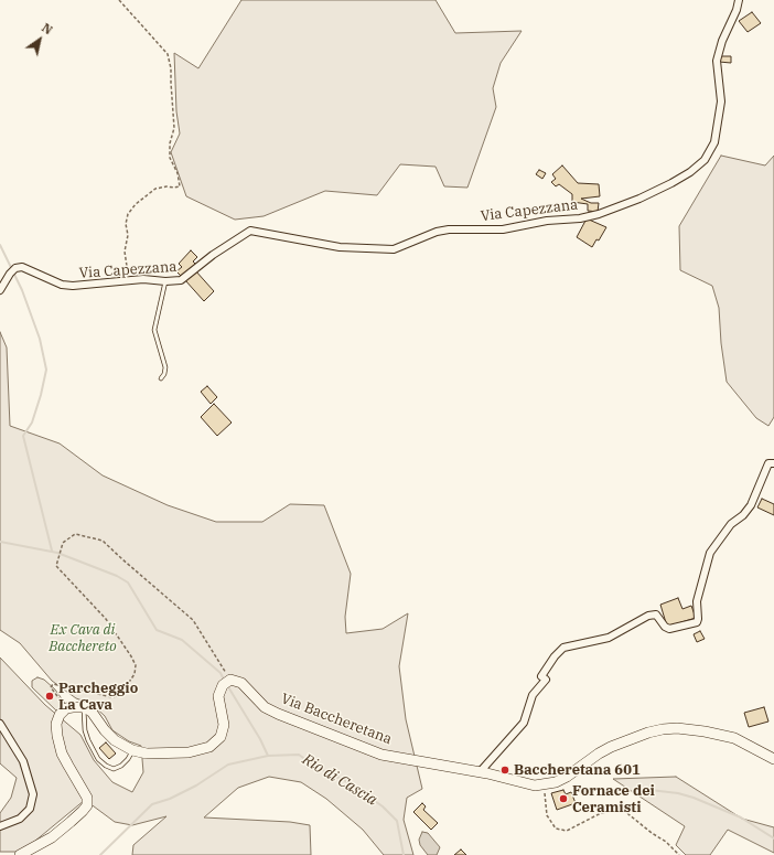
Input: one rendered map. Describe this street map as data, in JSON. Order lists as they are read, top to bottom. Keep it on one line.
{"streets":{"street":["Via Capezzana","Via Baccheretana"]},"water":["Rio di Cascia"],"parks":["Ex Cava di Bacchereto"],"places":["Parcheggio La Cava","Baccheretana 601","Fornace dei Ceramisti"],"north":"top right"}
